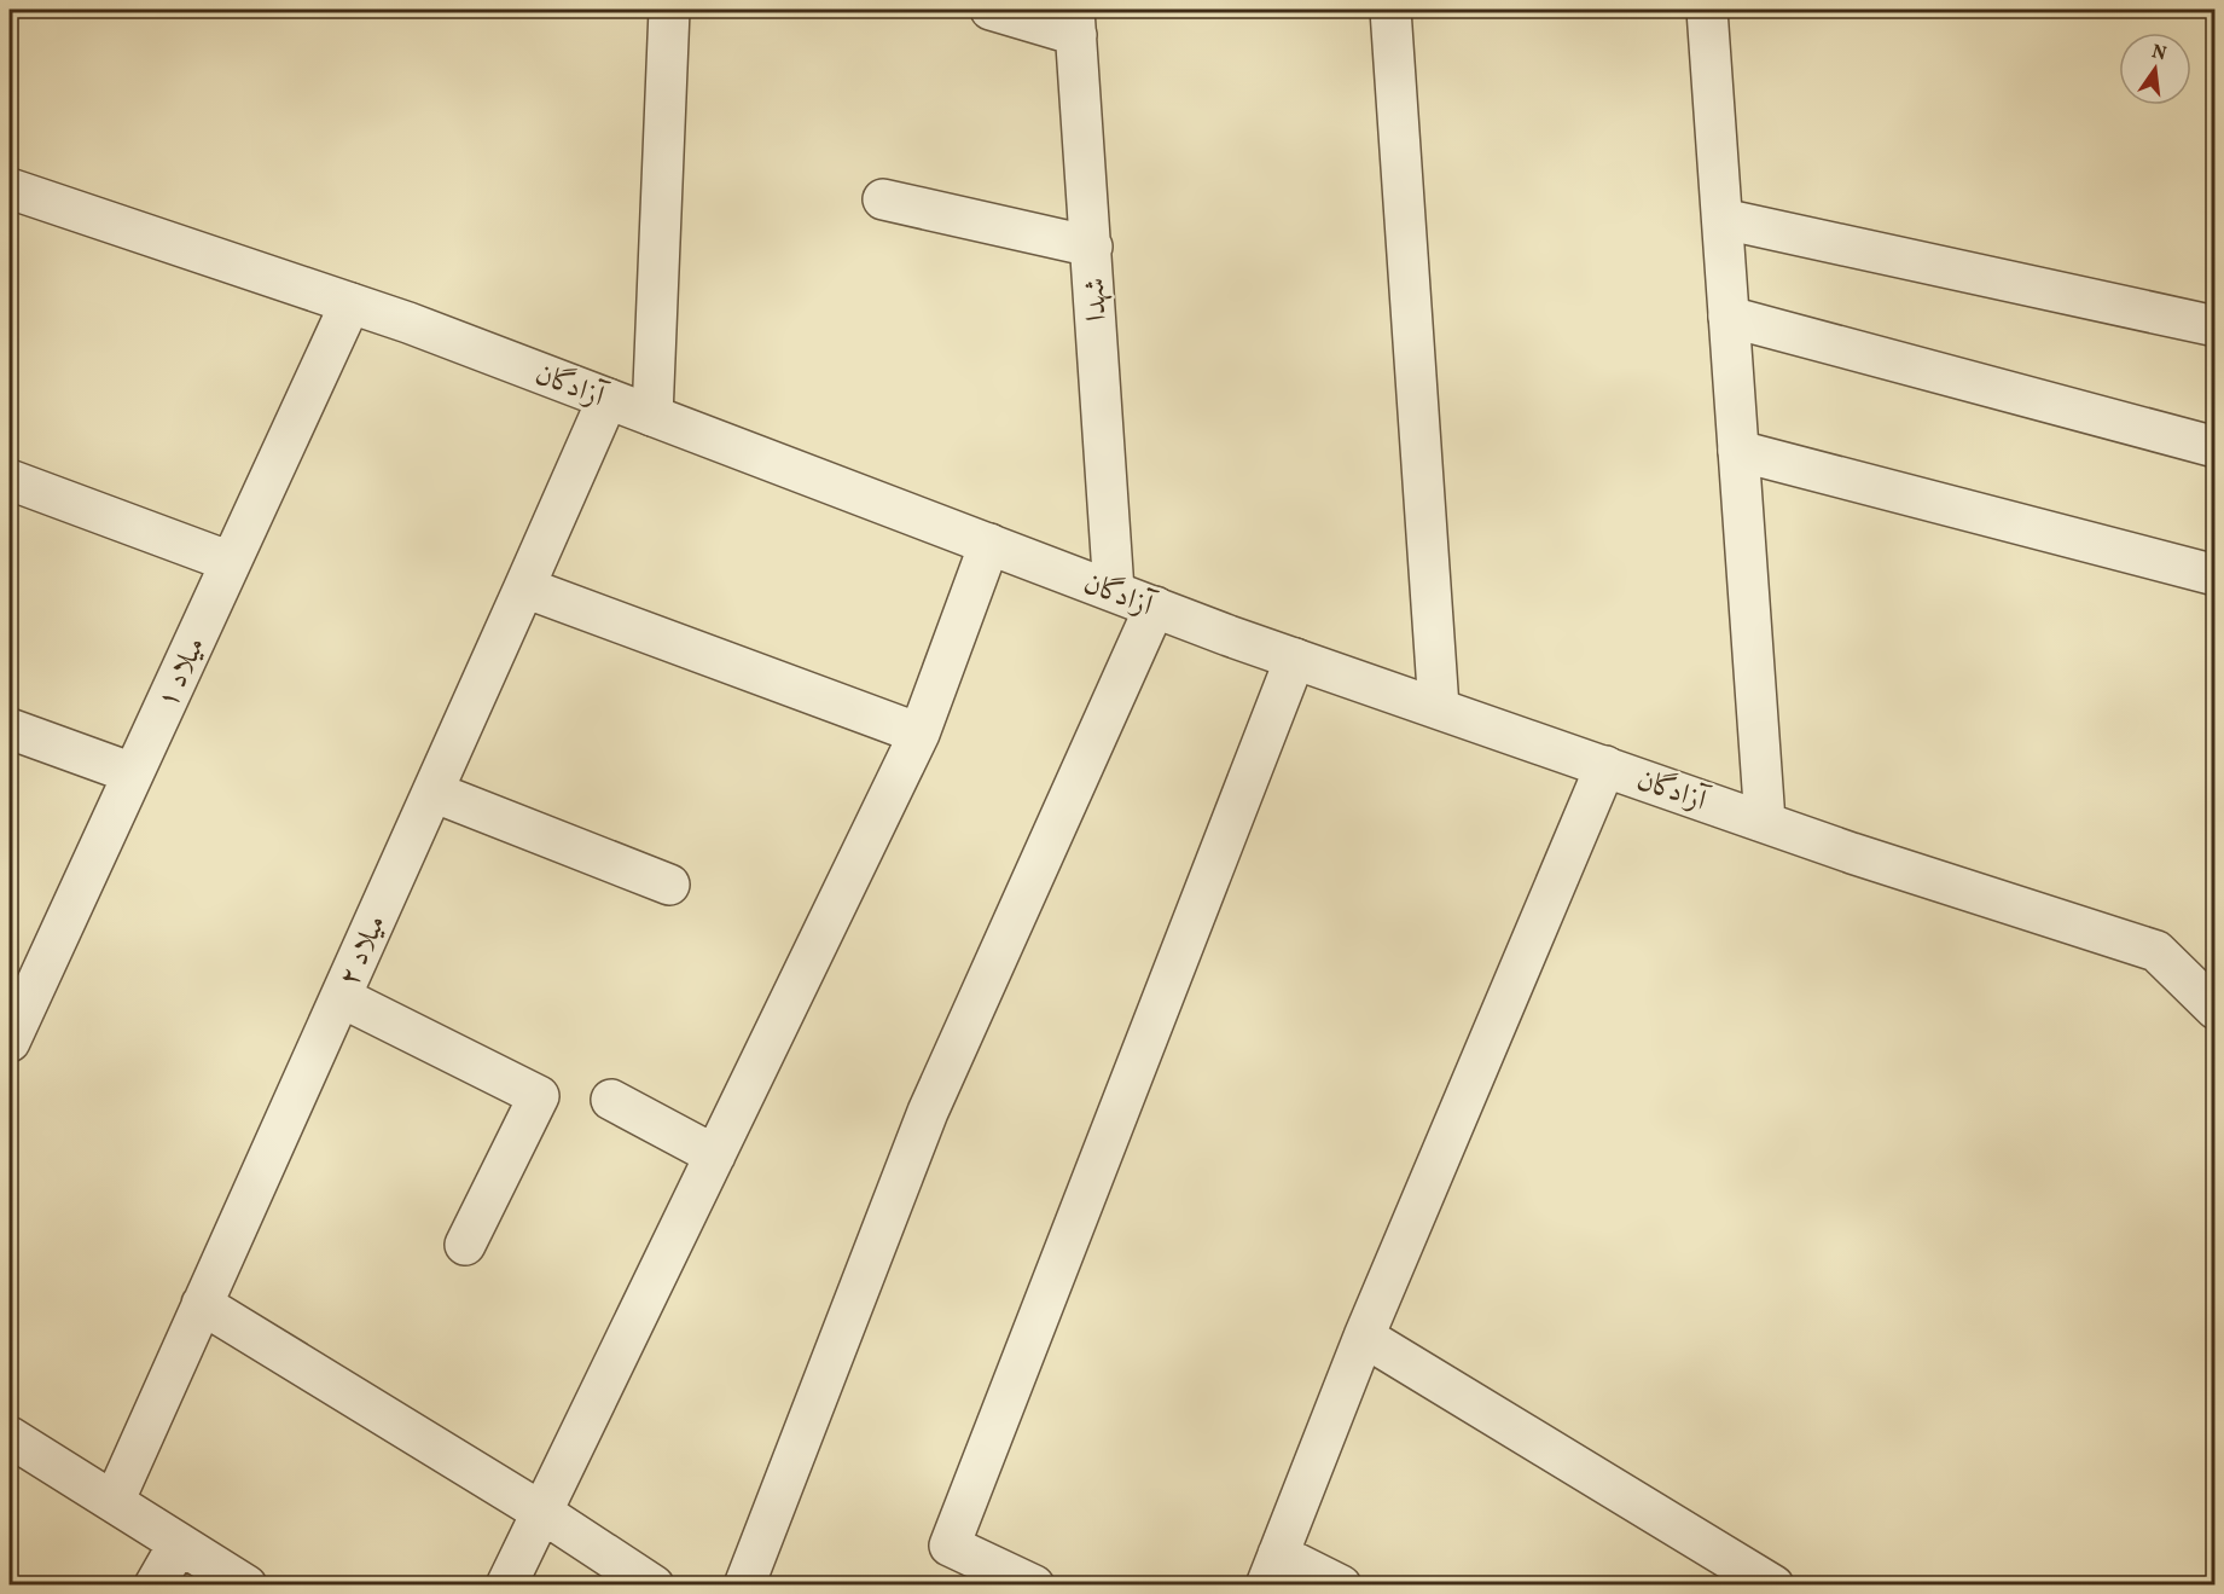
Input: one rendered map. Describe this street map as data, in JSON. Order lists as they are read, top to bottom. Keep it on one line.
{"streets":{"street":["شهدا","آزادگان","میلاد ۱","میلاد ۲"]},"crossings":[["شهدا","آزادگان"],["آزادگان","میلاد ۱"],["آزادگان","میلاد ۲"]],"north":"top"}
